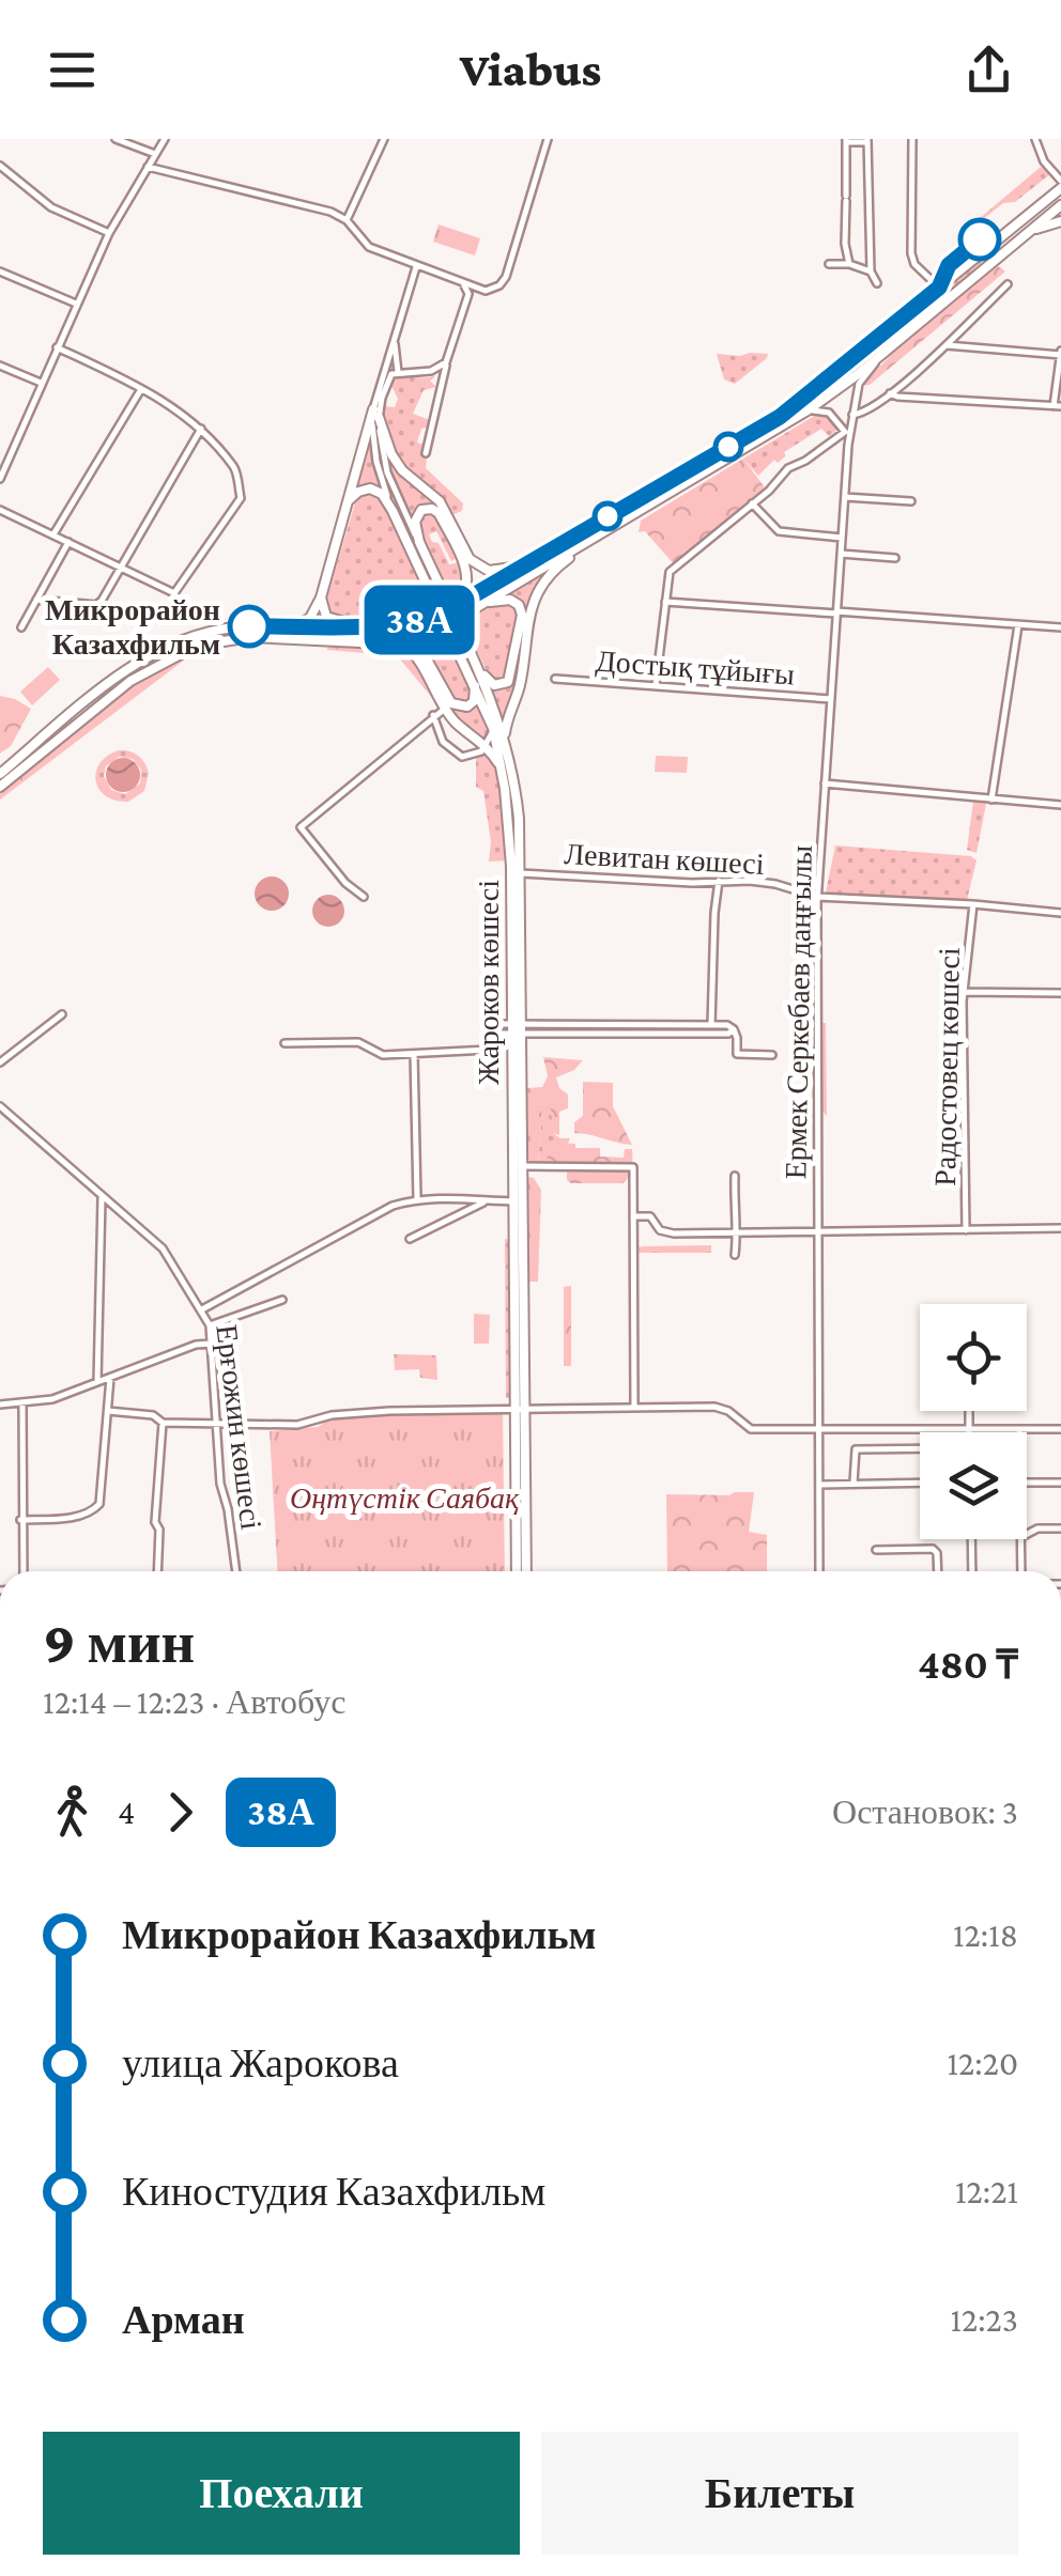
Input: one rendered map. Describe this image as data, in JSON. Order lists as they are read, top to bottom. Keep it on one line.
{"streets":{"main road":["Жароков көшесі"],"street":["Достық тұйығы","Левитан көшесі","Ермек Серкебаев даңғылы","Радостовец көшесі","Ерғожин көшесі"]},"crossings":[["Достық тұйығы","Ермек Серкебаев даңғылы"],["Левитан көшесі","Жароков көшесі"],["Левитан көшесі","Ермек Серкебаев даңғылы"],["Левитан көшесі","Радостовец көшесі"]],"parks":["Оңтүстік Саябақ"],"places":["Микрорайон Казахфильм"],"lines":["bus line 38А"],"page":{"header":"Viabus","on_map":"38А","heading":["9 мин","12:14 – 12:23 · Автобус","480 ₸"],"legs":["4","38А","Остановок: 3"],"list":[{"name":"Микрорайон Казахфильм","value":"12:18"},{"name":"улица Жарокова","value":"12:20"},{"name":"Киностудия Казахфильм","value":"12:21"},{"name":"Арман","value":"12:23"}],"buttons":["Поехали","Билеты"]}}
